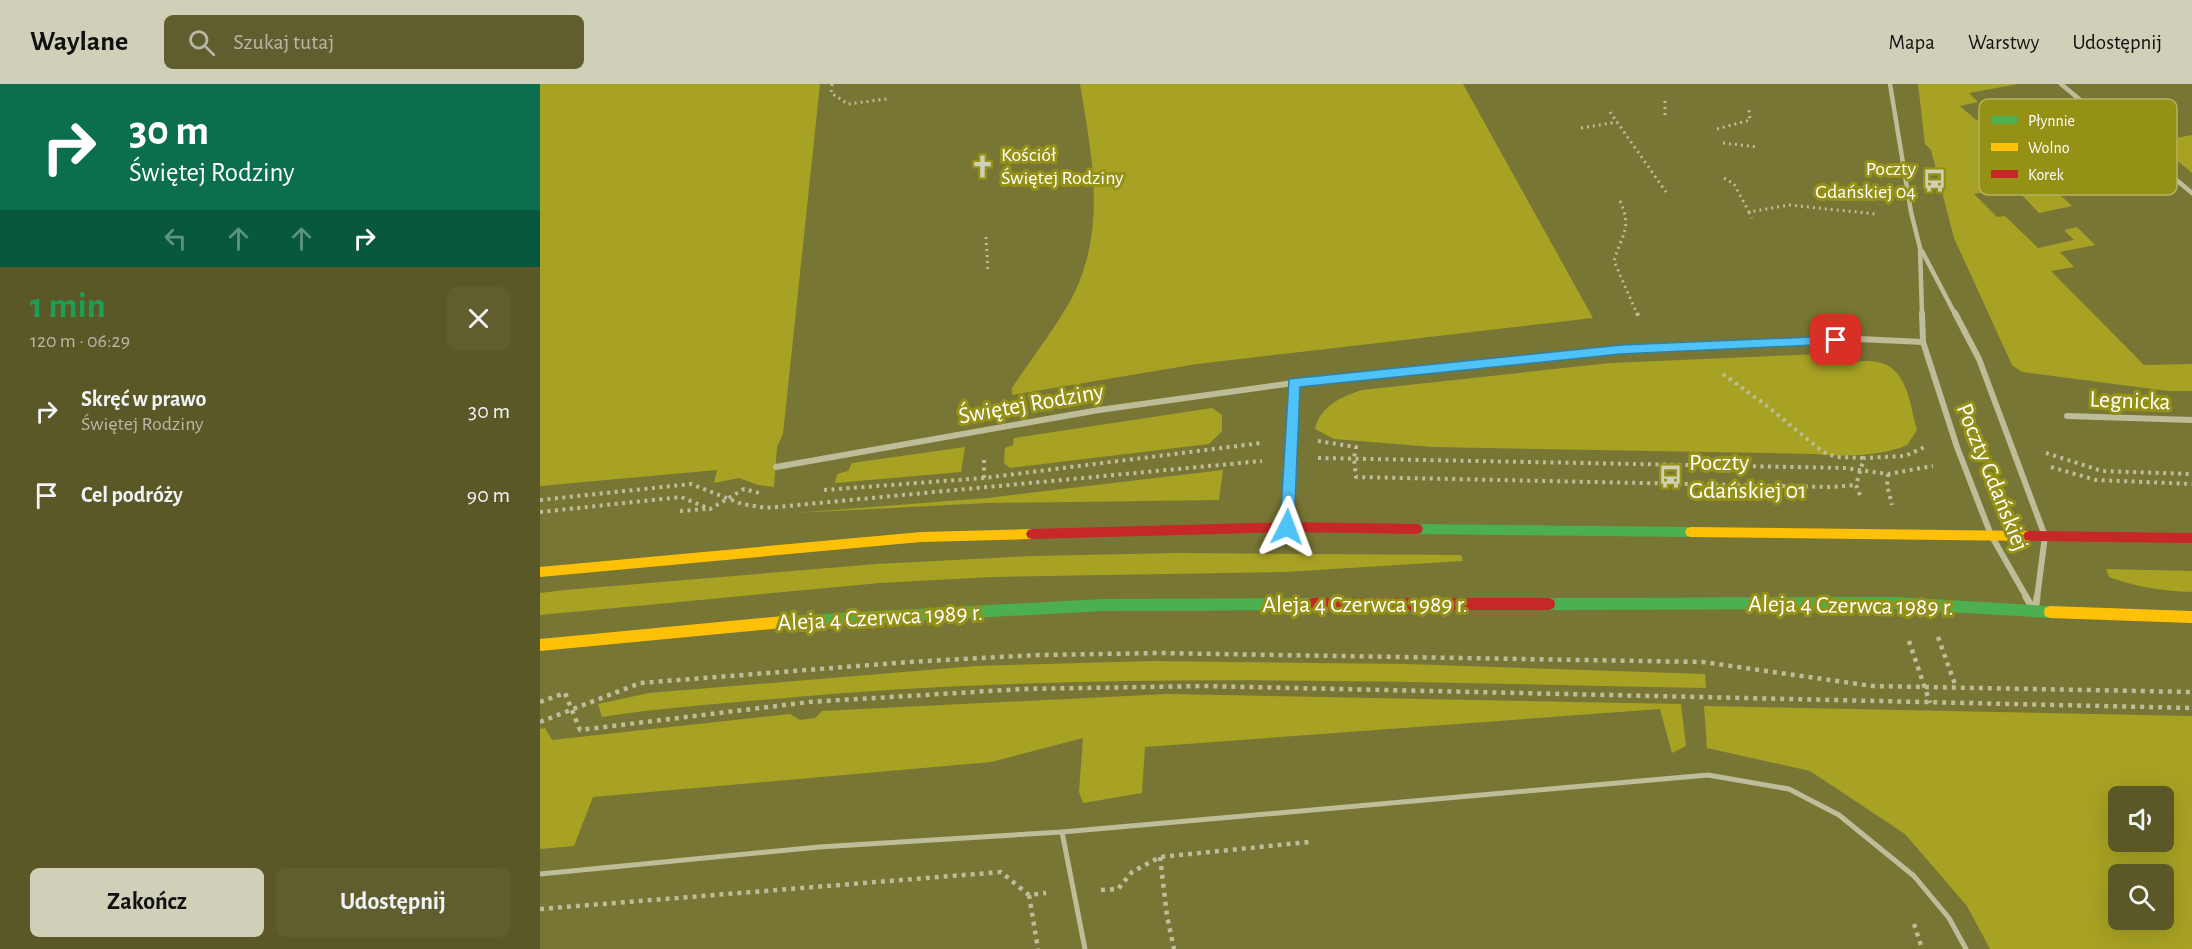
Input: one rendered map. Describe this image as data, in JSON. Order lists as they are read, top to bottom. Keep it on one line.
{"streets":{"main road":["Aleja 4 Czerwca 1989 r."],"street":["Legnicka","Świętej Rodziny","Poczty Gdańskiej"]},"crossings":[["Świętej Rodziny","Poczty Gdańskiej"],["Poczty Gdańskiej","Aleja 4 Czerwca 1989 r."]],"places":{"church":["Kościół Świętej Rodziny"],"bus stop":["Poczty Gdańskiej 04","Poczty Gdańskiej 01"]},"legend":["Płynnie","Wolno","Korek"],"page":{"header":"Waylane","search":"Szukaj tutaj","nav":["Mapa","Warstwy","Udostępnij"],"turn":["30 m","Świętej Rodziny"],"heading":["1 min","120 m · 06:29"],"list":[{"name":"Skręć w prawo","note":"Świętej Rodziny","value":"30 m"},{"name":"Cel podróży","value":"90 m"}],"buttons":["Zakończ","Udostępnij"]}}
